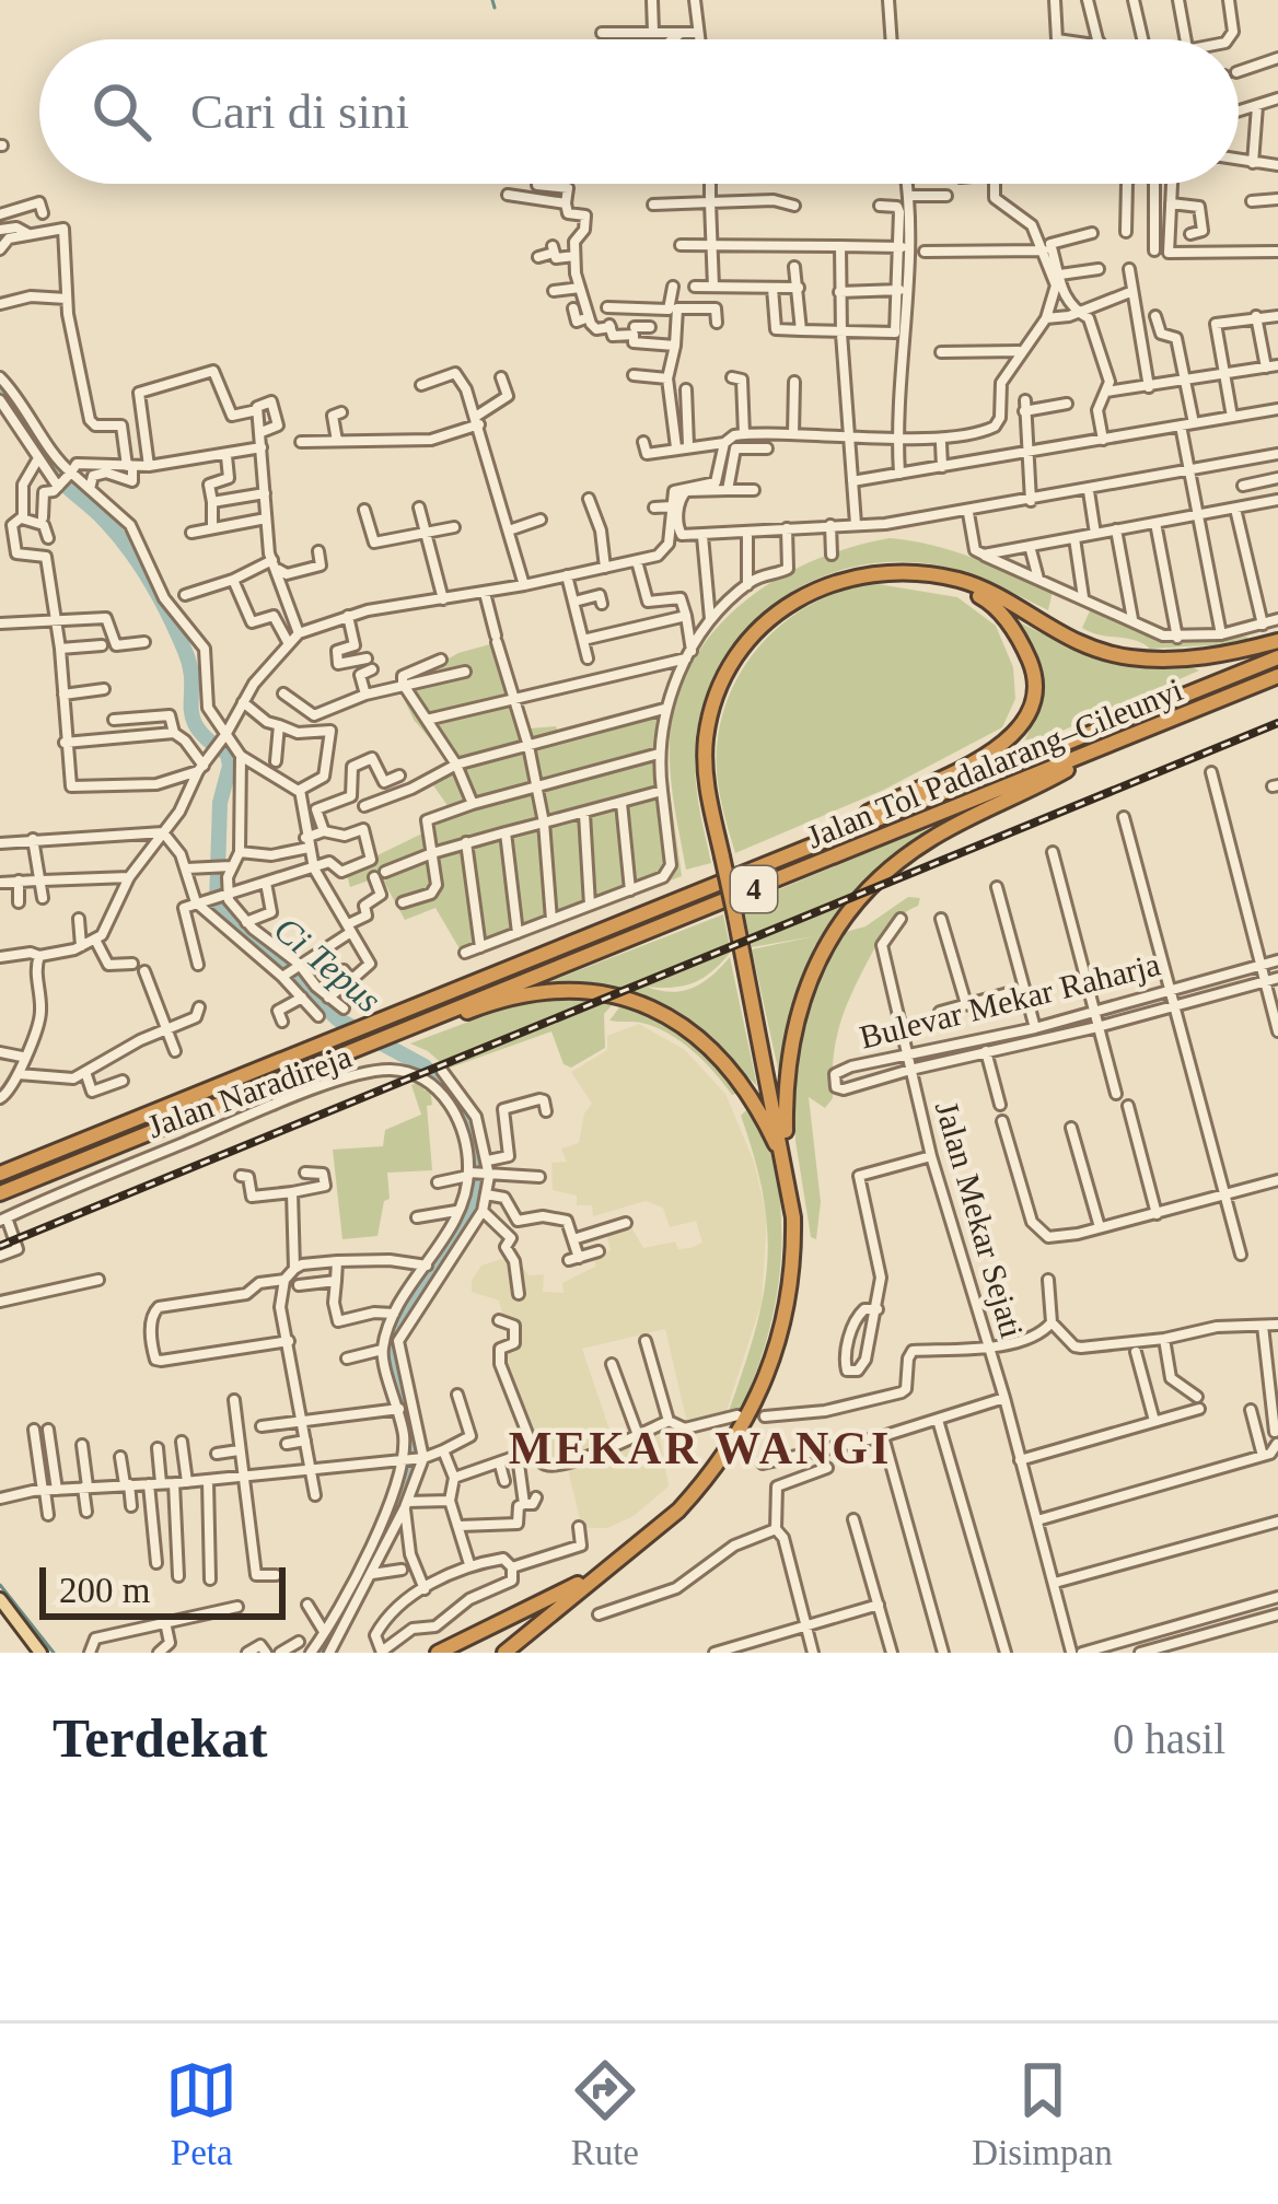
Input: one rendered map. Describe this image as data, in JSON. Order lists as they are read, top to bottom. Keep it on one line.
{"streets":{"highway":["Jalan Tol Padalarang–Cileunyi","4"],"street":["Bulevar Mekar Raharja","Jalan Naradireja","Jalan Mekar Sejati"]},"crossings":[["Bulevar Mekar Raharja","Jalan Mekar Sejati"]],"districts":["MEKAR WANGI"],"water":["Ci Tepus"],"scale_bar":"200 m","page":{"search":"Cari di sini","scale":"200 m","heading":["Terdekat","0 hasil"],"nav":["Peta","Rute","Disimpan"]}}
